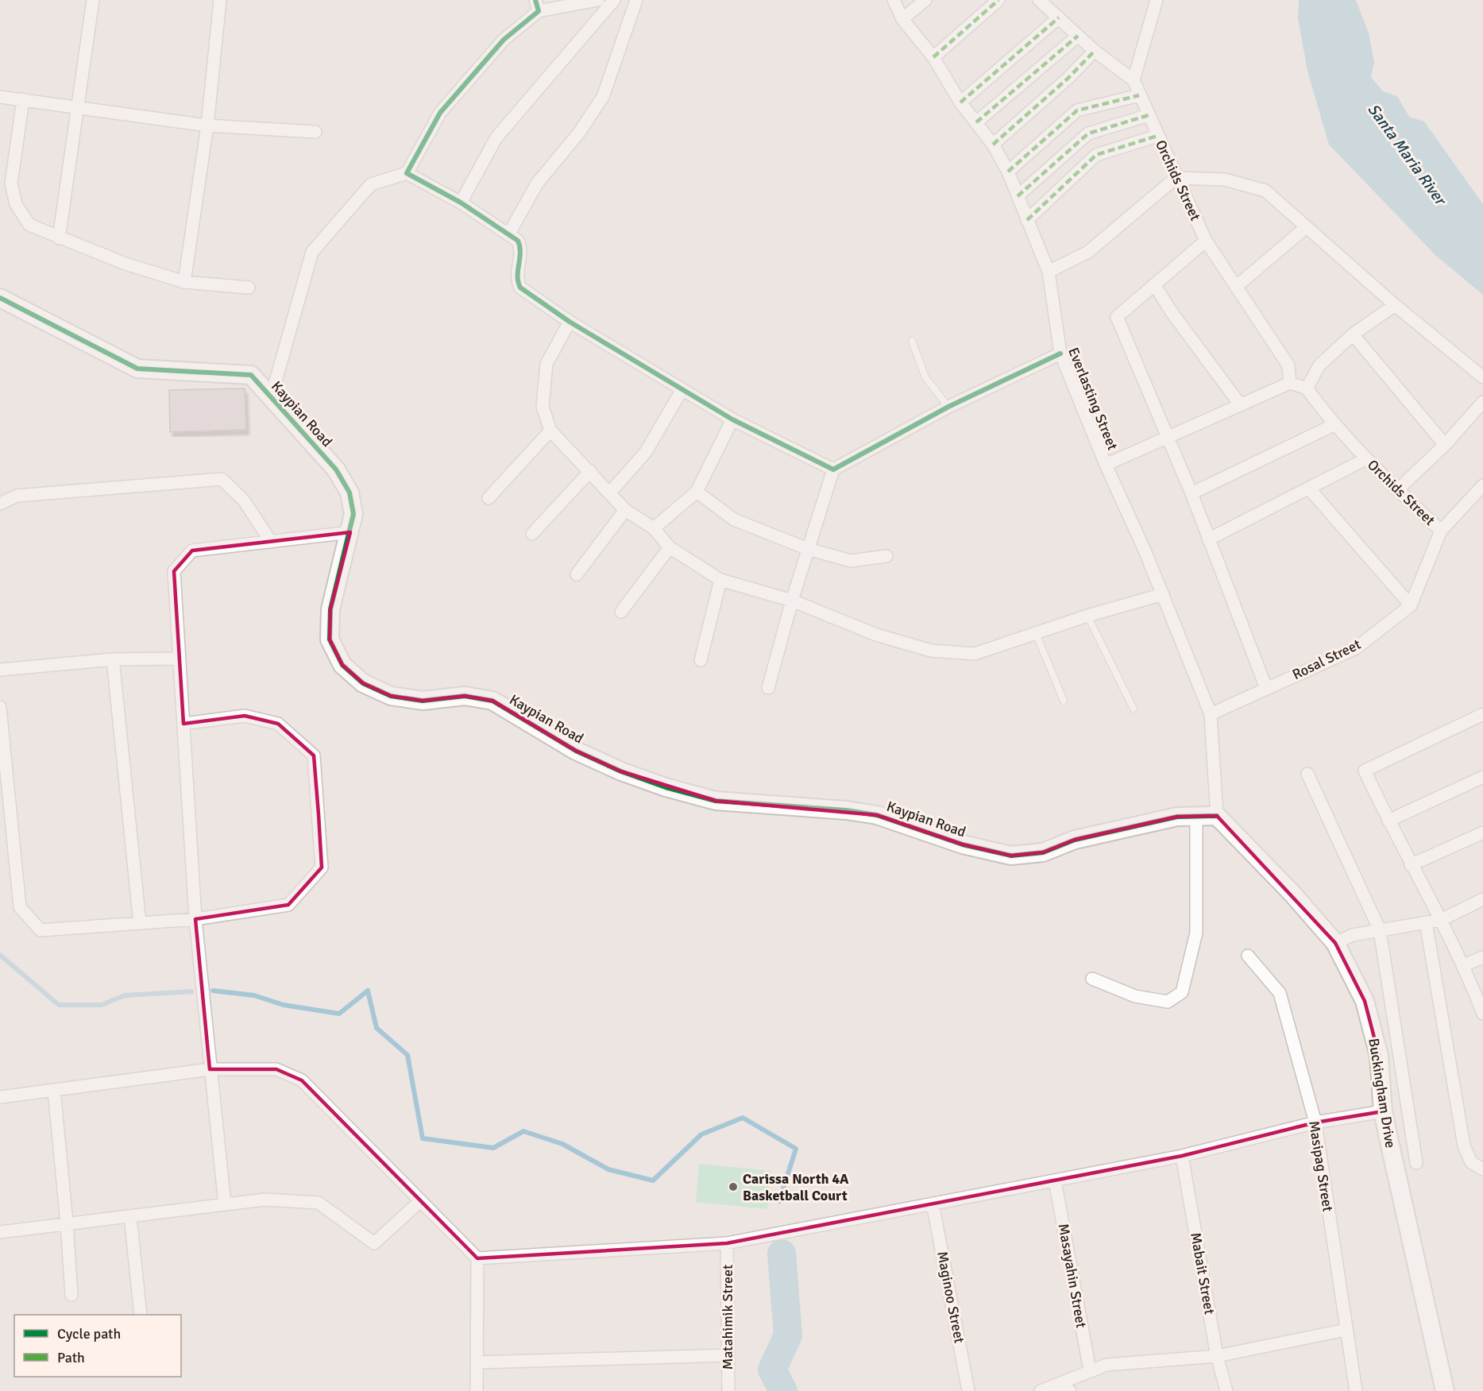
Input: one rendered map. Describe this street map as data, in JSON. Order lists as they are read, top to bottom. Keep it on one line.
{"streets":{"street":["Orchids Street","Everlasting Street","Kaypian Road","Rosal Street","Buckingham Drive","Masipag Street","Mabait Street","Masayahin Street","Maginoo Street","Matahimik Street"]},"crossings":[["Orchids Street","Rosal Street"],["Everlasting Street","Kaypian Road"],["Everlasting Street","Rosal Street"],["Everlasting Street","Buckingham Drive"],["Kaypian Road","Buckingham Drive"]],"water":["Santa Maria River"],"places":["Carissa North 4A Basketball Court"],"legend":["Cycle path","Path"]}
